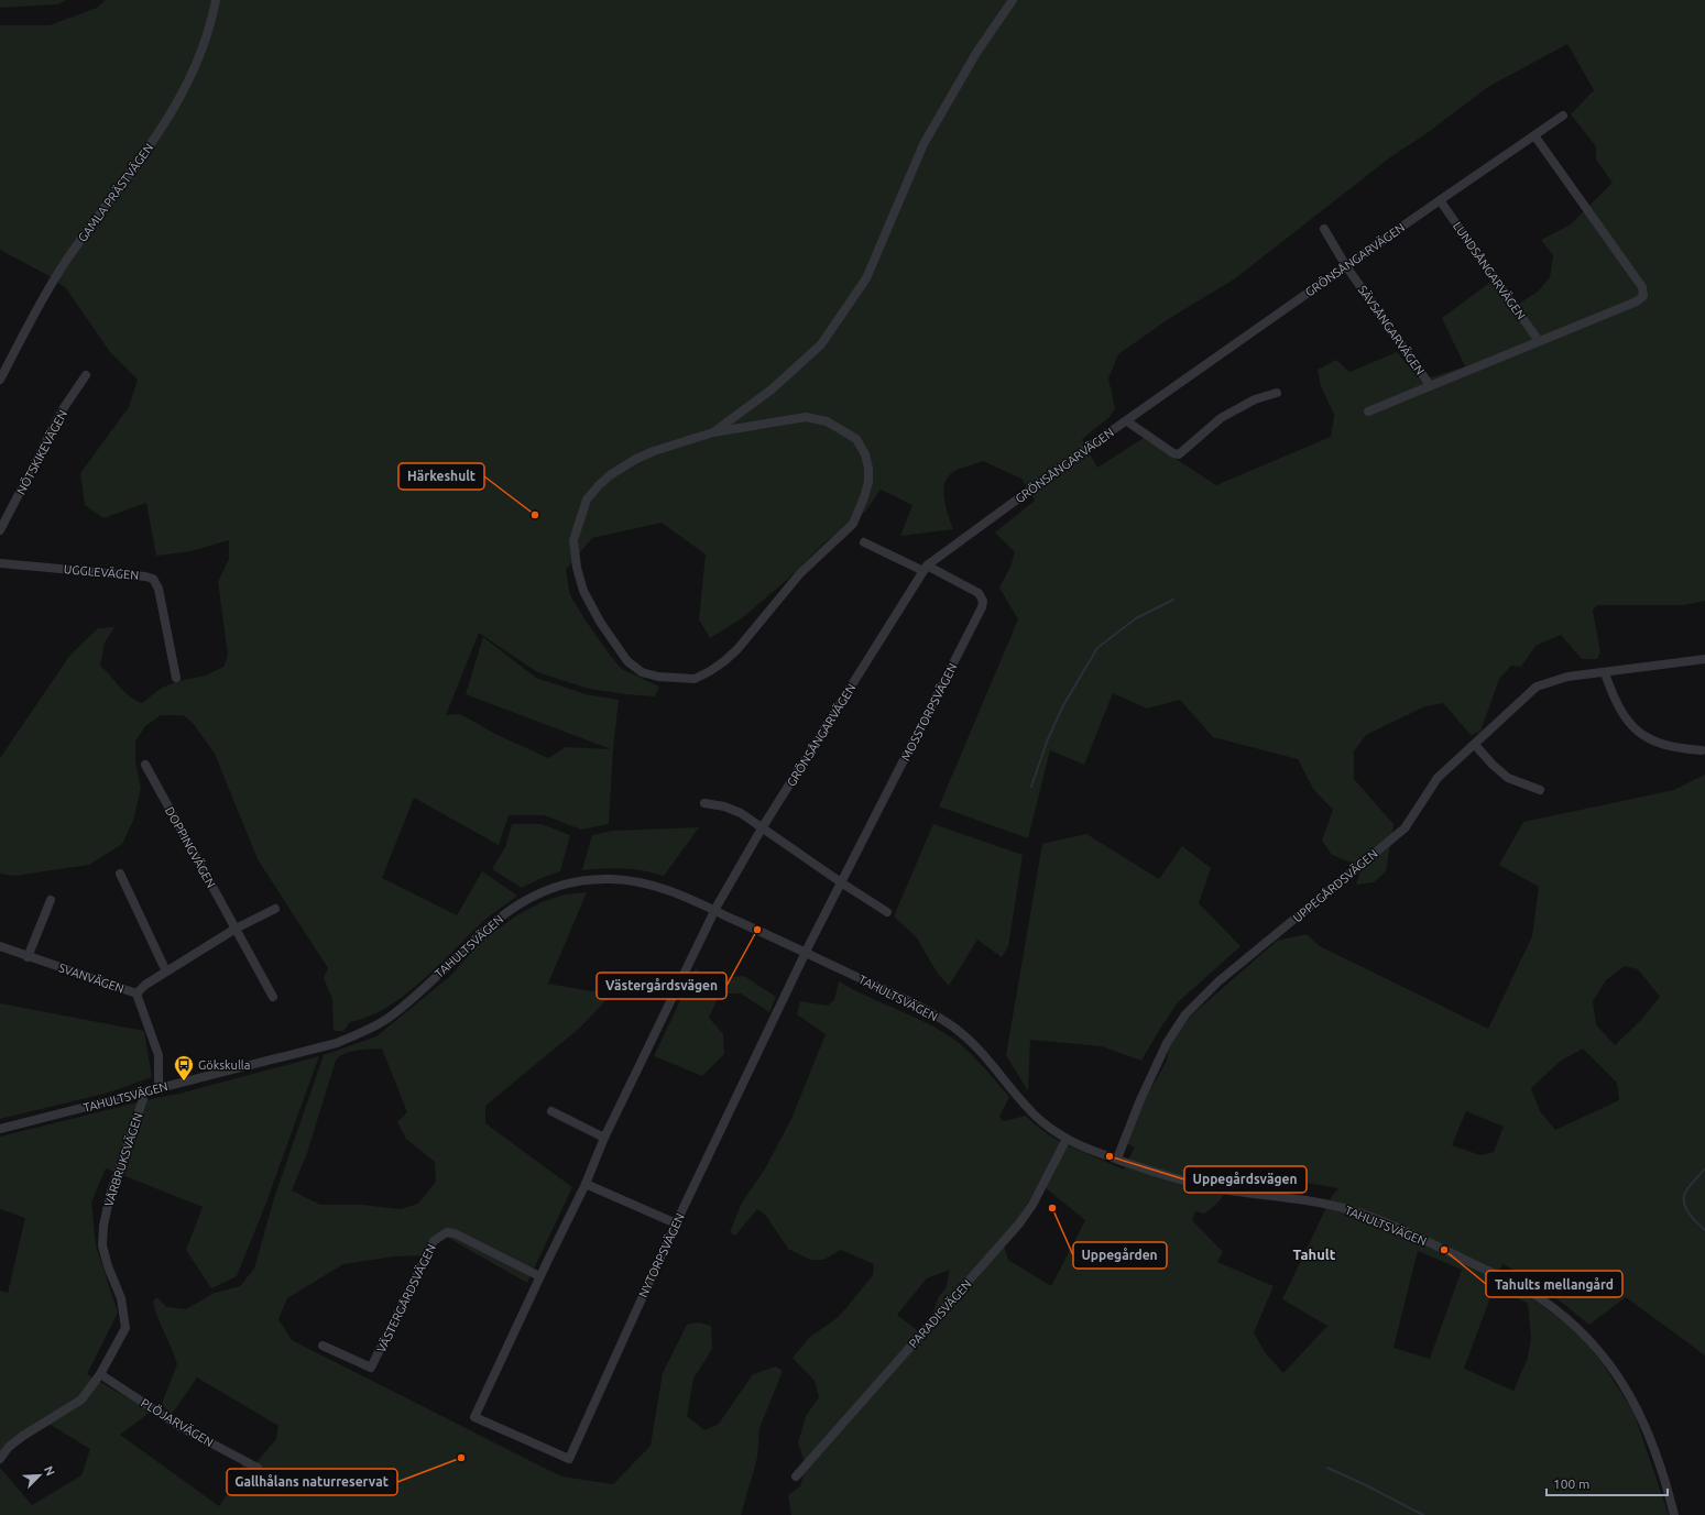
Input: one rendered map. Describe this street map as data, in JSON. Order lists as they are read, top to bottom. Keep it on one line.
{"streets":{"street":["GAMLA PRÄSTVÄGEN","GRÖNSÅNGARVÄGEN","LUNDSÅNGARVÄGEN","SÄVSÅNGARVÄGEN","NÖTSKIKEVÄGEN","UGGLEVÄGEN","MOSSTORPSVÄGEN","DOPPINGVÄGEN","UPPEGÅRDSVÄGEN","TAHULTSVÄGEN","SVANVÄGEN","VÅRBRUKSVÄGEN","NYTORPSVÄGEN","VÄSTERGÅRDSVÄGEN","PARADISVÄGEN","PLÖJARVÄGEN"]},"crossings":[["GRÖNSÅNGARVÄGEN","LUNDSÅNGARVÄGEN"],["GRÖNSÅNGARVÄGEN","SÄVSÅNGARVÄGEN"],["GRÖNSÅNGARVÄGEN","MOSSTORPSVÄGEN"],["GRÖNSÅNGARVÄGEN","TAHULTSVÄGEN"],["MOSSTORPSVÄGEN","TAHULTSVÄGEN"],["MOSSTORPSVÄGEN","NYTORPSVÄGEN"],["UPPEGÅRDSVÄGEN","TAHULTSVÄGEN"],["TAHULTSVÄGEN","SVANVÄGEN"],["TAHULTSVÄGEN","VÅRBRUKSVÄGEN"],["TAHULTSVÄGEN","NYTORPSVÄGEN"],["TAHULTSVÄGEN","PARADISVÄGEN"],["VÅRBRUKSVÄGEN","PLÖJARVÄGEN"],["NYTORPSVÄGEN","VÄSTERGÅRDSVÄGEN"]],"districts":["Tahult"],"places":{"other":["Härkeshult","Västergårdsvägen","Uppegårdsvägen","Uppegården","Tahults mellangård","Gallhålans naturreservat"],"bus stop":["Gökskulla"]},"scale_bar":"100 m","north":"top right"}
